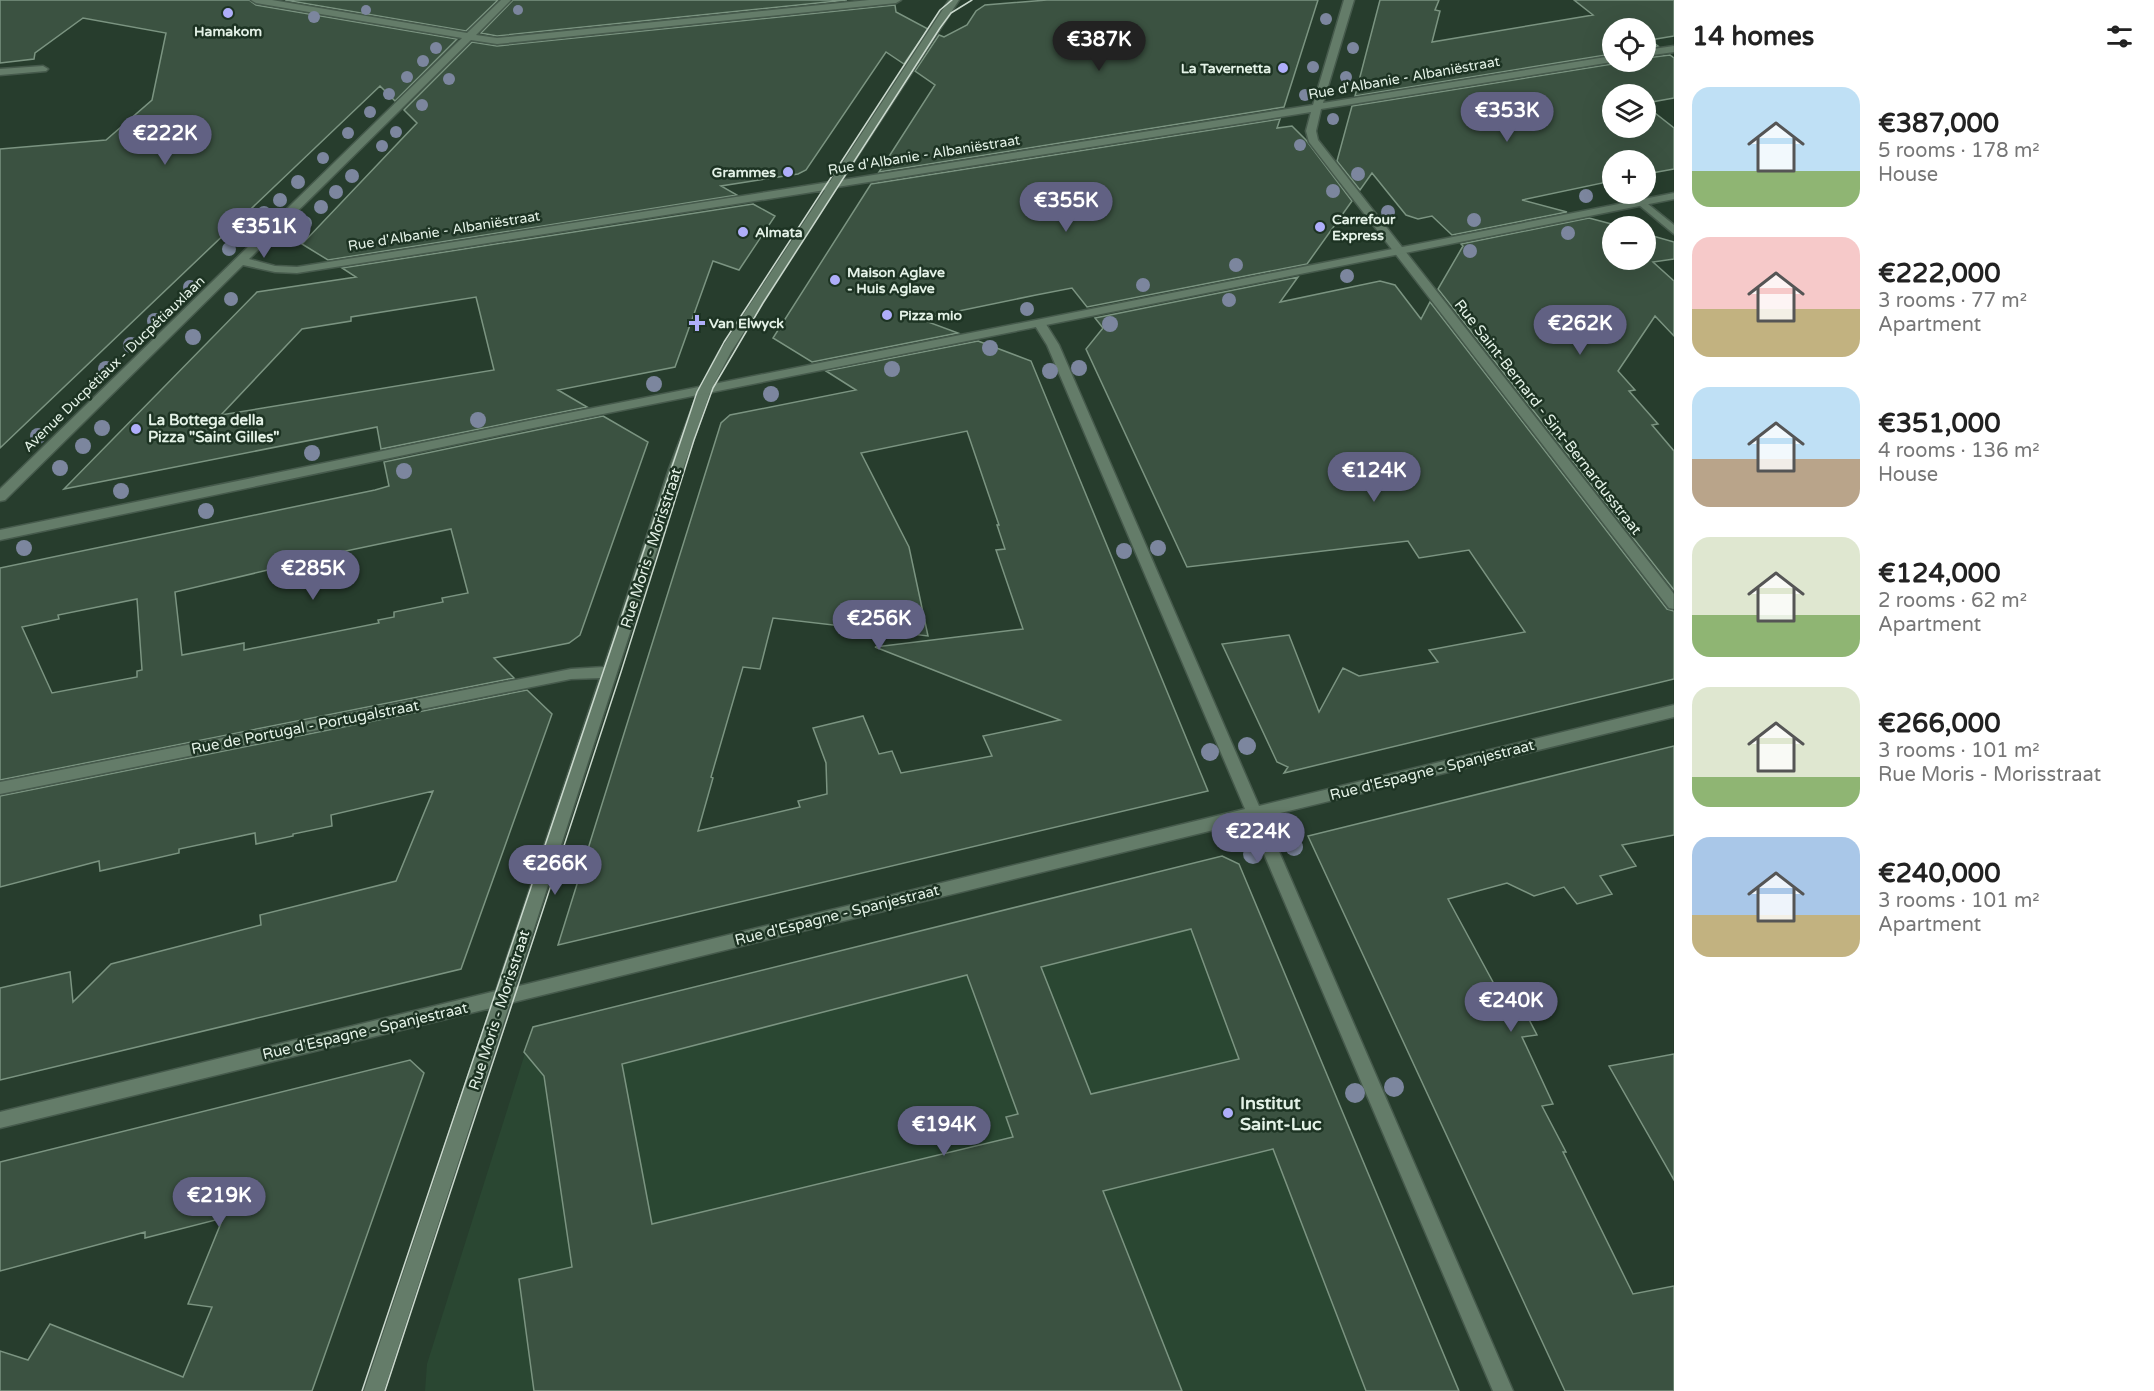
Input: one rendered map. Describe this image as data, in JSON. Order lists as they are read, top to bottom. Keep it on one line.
{"streets":{"street":["Rue d'Albanie - Albaniëstraat","Avenue Ducpétiaux - Ducpétiauxlaan","Rue Saint-Bernard - Sint-Bernardusstraat","Rue Moris - Morisstraat","Rue de Portugal - Portugalstraat","Rue d'Espagne - Spanjestraat"]},"crossings":[["Rue d'Albanie - Albaniëstraat","Avenue Ducpétiaux - Ducpétiauxlaan"],["Rue d'Albanie - Albaniëstraat","Rue Saint-Bernard - Sint-Bernardusstraat"],["Rue d'Albanie - Albaniëstraat","Rue Moris - Morisstraat"],["Rue Moris - Morisstraat","Rue de Portugal - Portugalstraat"],["Rue Moris - Morisstraat","Rue d'Espagne - Spanjestraat"]],"places":{"other":["Hamakom","La Tavernetta","Grammes","Carrefour Express","Almata","Maison Aglave - Huis Aglave","Pizza mio","La Bottega della Pizza \"Saint Gilles\"","Institut Saint-Luc"],"health":["Van Elwyck"]},"page":{"heading":"14 homes","map_buttons":["+","−"],"price":["€387K","€353K","€222K","€355K","€351K","€262K","€124K","€285K","€256K","€224K","€266K","€240K","€194K","€219K"],"list":[{"name":"€387,000","note":"5 rooms · 178 m² · House"},{"name":"€222,000","note":"3 rooms · 77 m² · Apartment"},{"name":"€351,000","note":"4 rooms · 136 m² · House"},{"name":"€124,000","note":"2 rooms · 62 m² · Apartment"},{"name":"€266,000","note":"3 rooms · 101 m² · Rue Moris - Morisstraat"},{"name":"€240,000","note":"3 rooms · 101 m² · Apartment"}]}}
